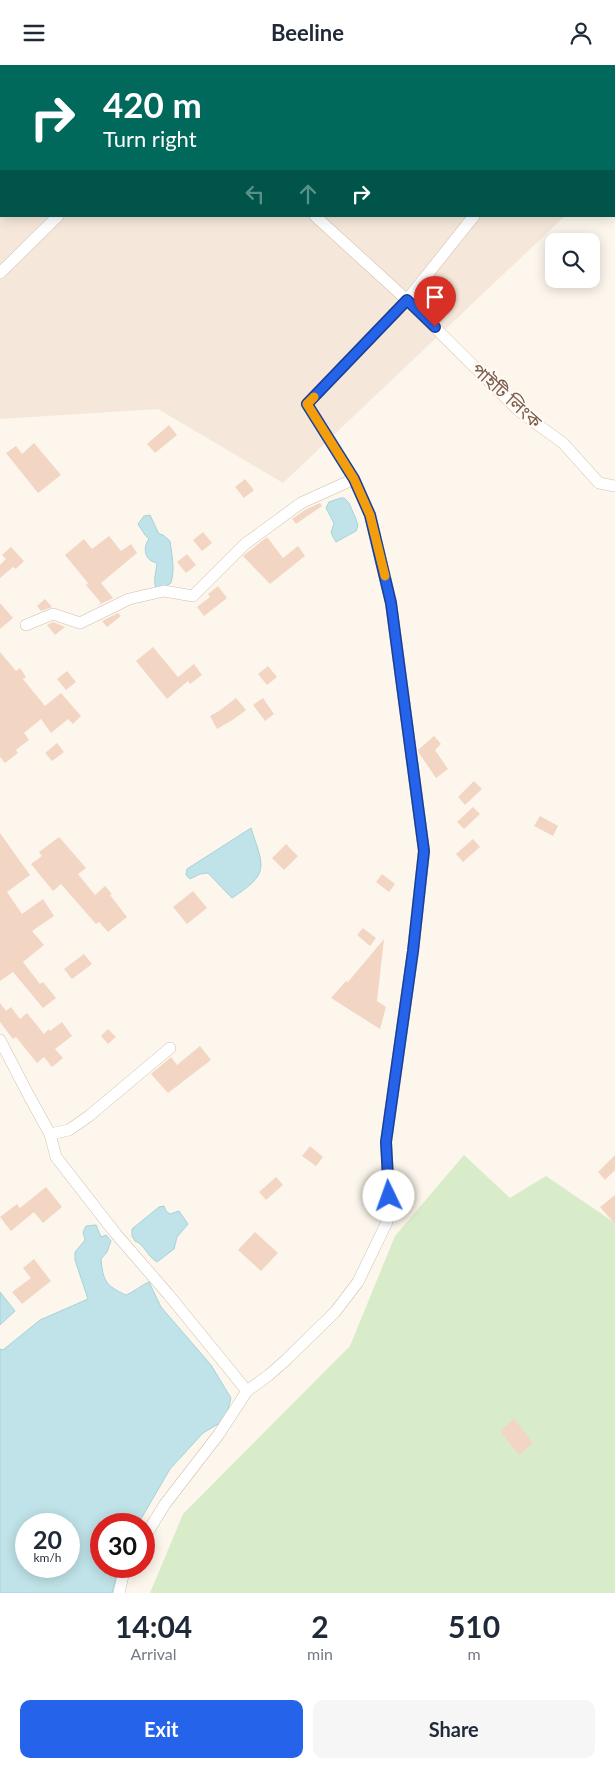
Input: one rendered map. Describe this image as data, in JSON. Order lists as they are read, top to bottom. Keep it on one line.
{"streets":{"street":["পাইটি লিংক"]},"page":{"header":"Beeline","turn":["420 m","Turn right"],"speed":"20 km/h","limit":"30","eta":["14:04","Arrival","2","min","510","m"],"buttons":["Exit","Share"]}}
